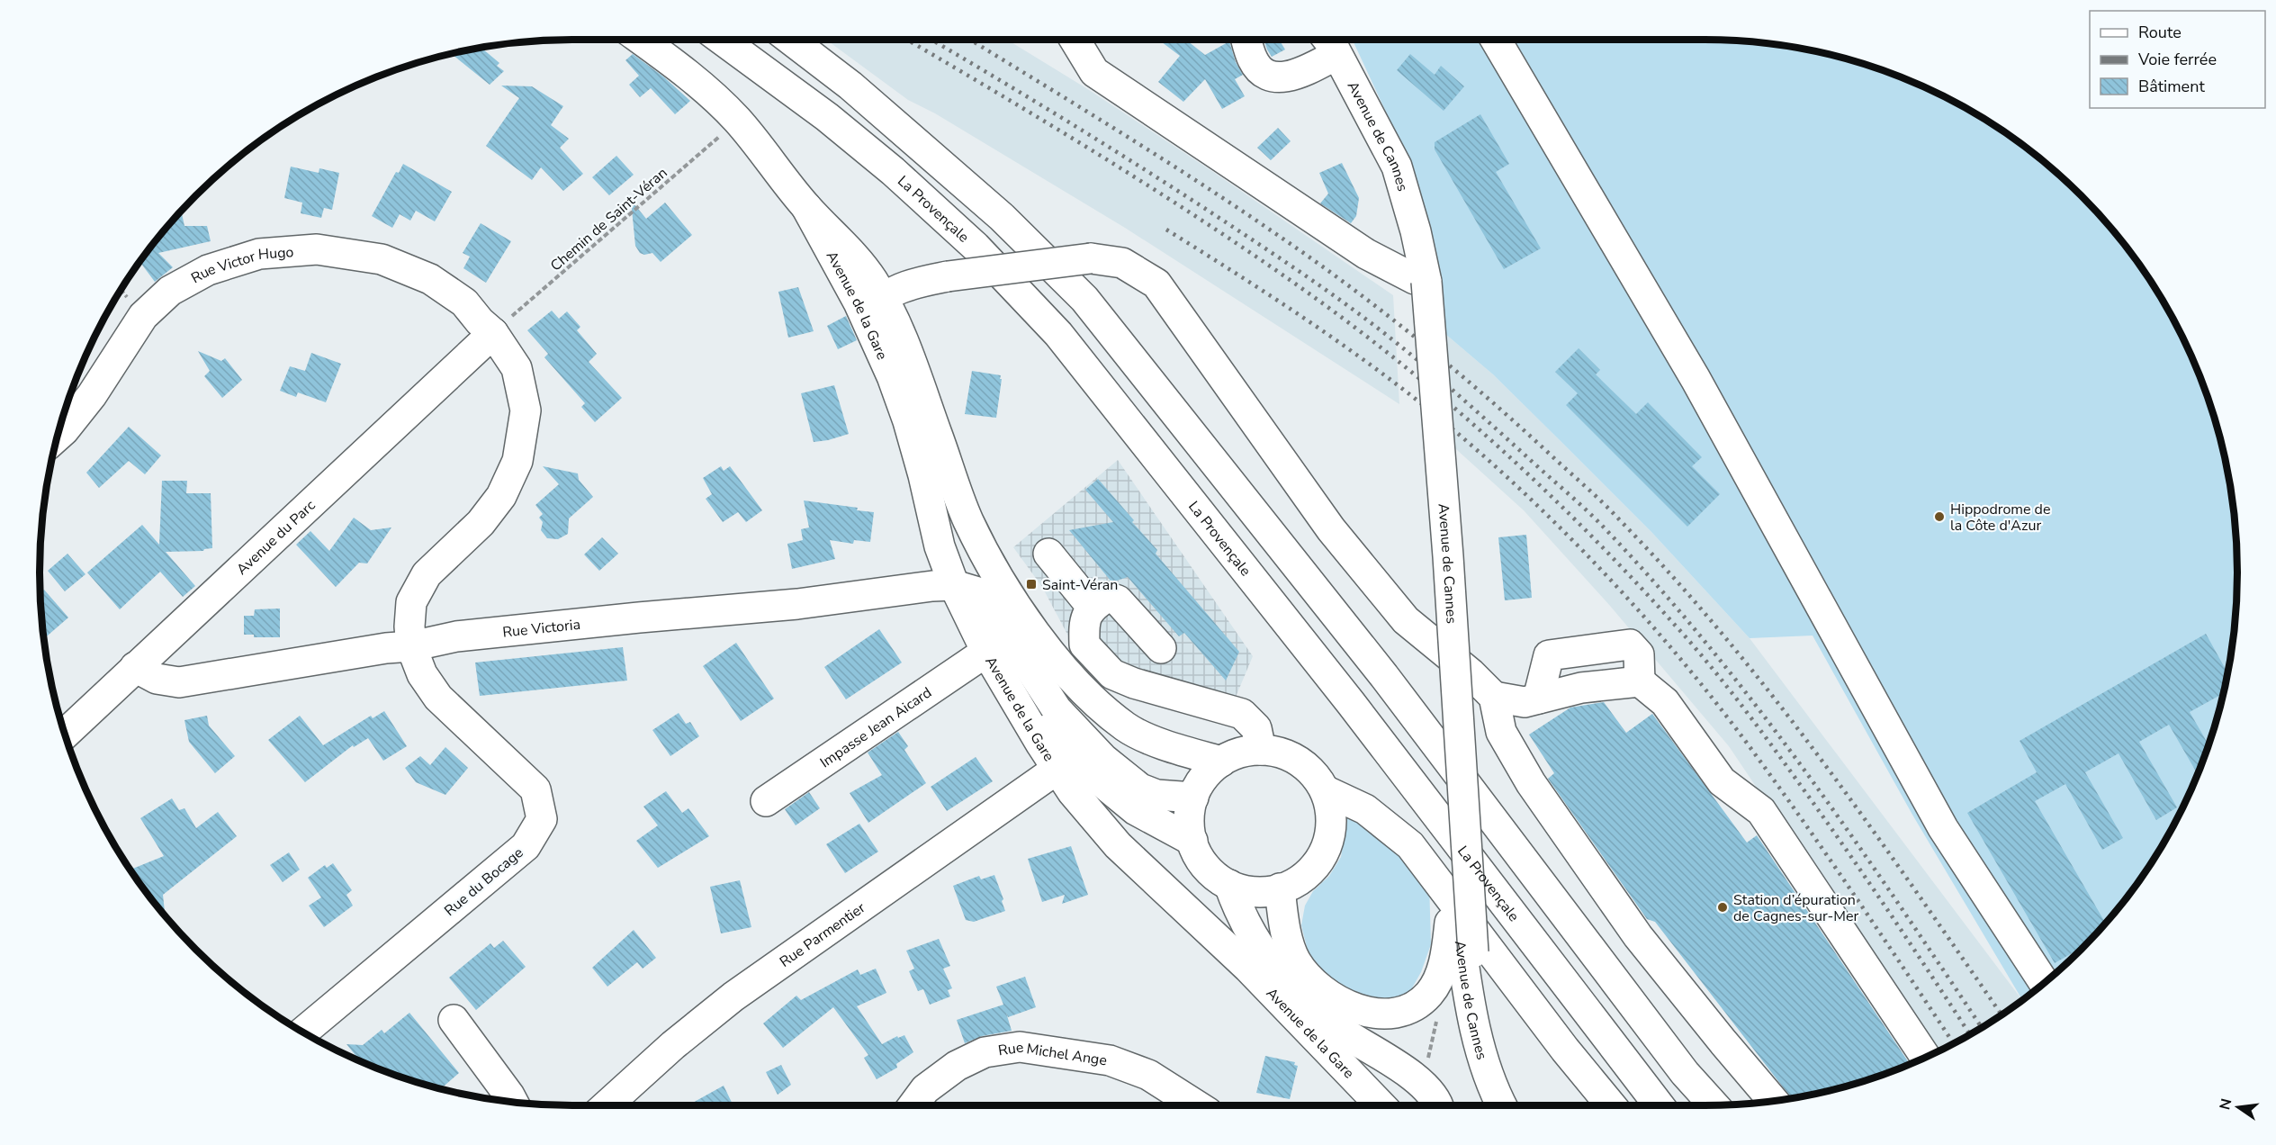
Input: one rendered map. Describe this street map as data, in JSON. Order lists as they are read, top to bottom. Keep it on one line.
{"streets":{"main road":["Avenue de Cannes","La Provençale","Rue Victor Hugo","Avenue de la Gare","Avenue du Parc","Rue Victoria","Impasse Jean Aicard","Rue du Bocage","Rue Parmentier","Rue Michel Ange"],"path":["Chemin de Saint-Véran"]},"crossings":[["Chemin de Saint-Véran","Rue Victor Hugo"],["Chemin de Saint-Véran","Avenue de la Gare"],["Chemin de Saint-Véran","Avenue du Parc"],["Rue Victor Hugo","Avenue du Parc"],["Rue Victor Hugo","Rue Victoria"],["Rue Victor Hugo","Rue du Bocage"],["Avenue de la Gare","Rue Victoria"],["Avenue de la Gare","Impasse Jean Aicard"],["Avenue de la Gare","Rue Parmentier"],["Avenue du Parc","Rue Victoria"],["Rue Victoria","Rue du Bocage"]],"places":{"other":["Hippodrome de la Côte d'Azur","Station d’épuration de Cagnes-sur-Mer"],"transit":["Saint-Véran"]},"legend":["Route","Voie ferrée","Bâtiment"],"north":"left"}
